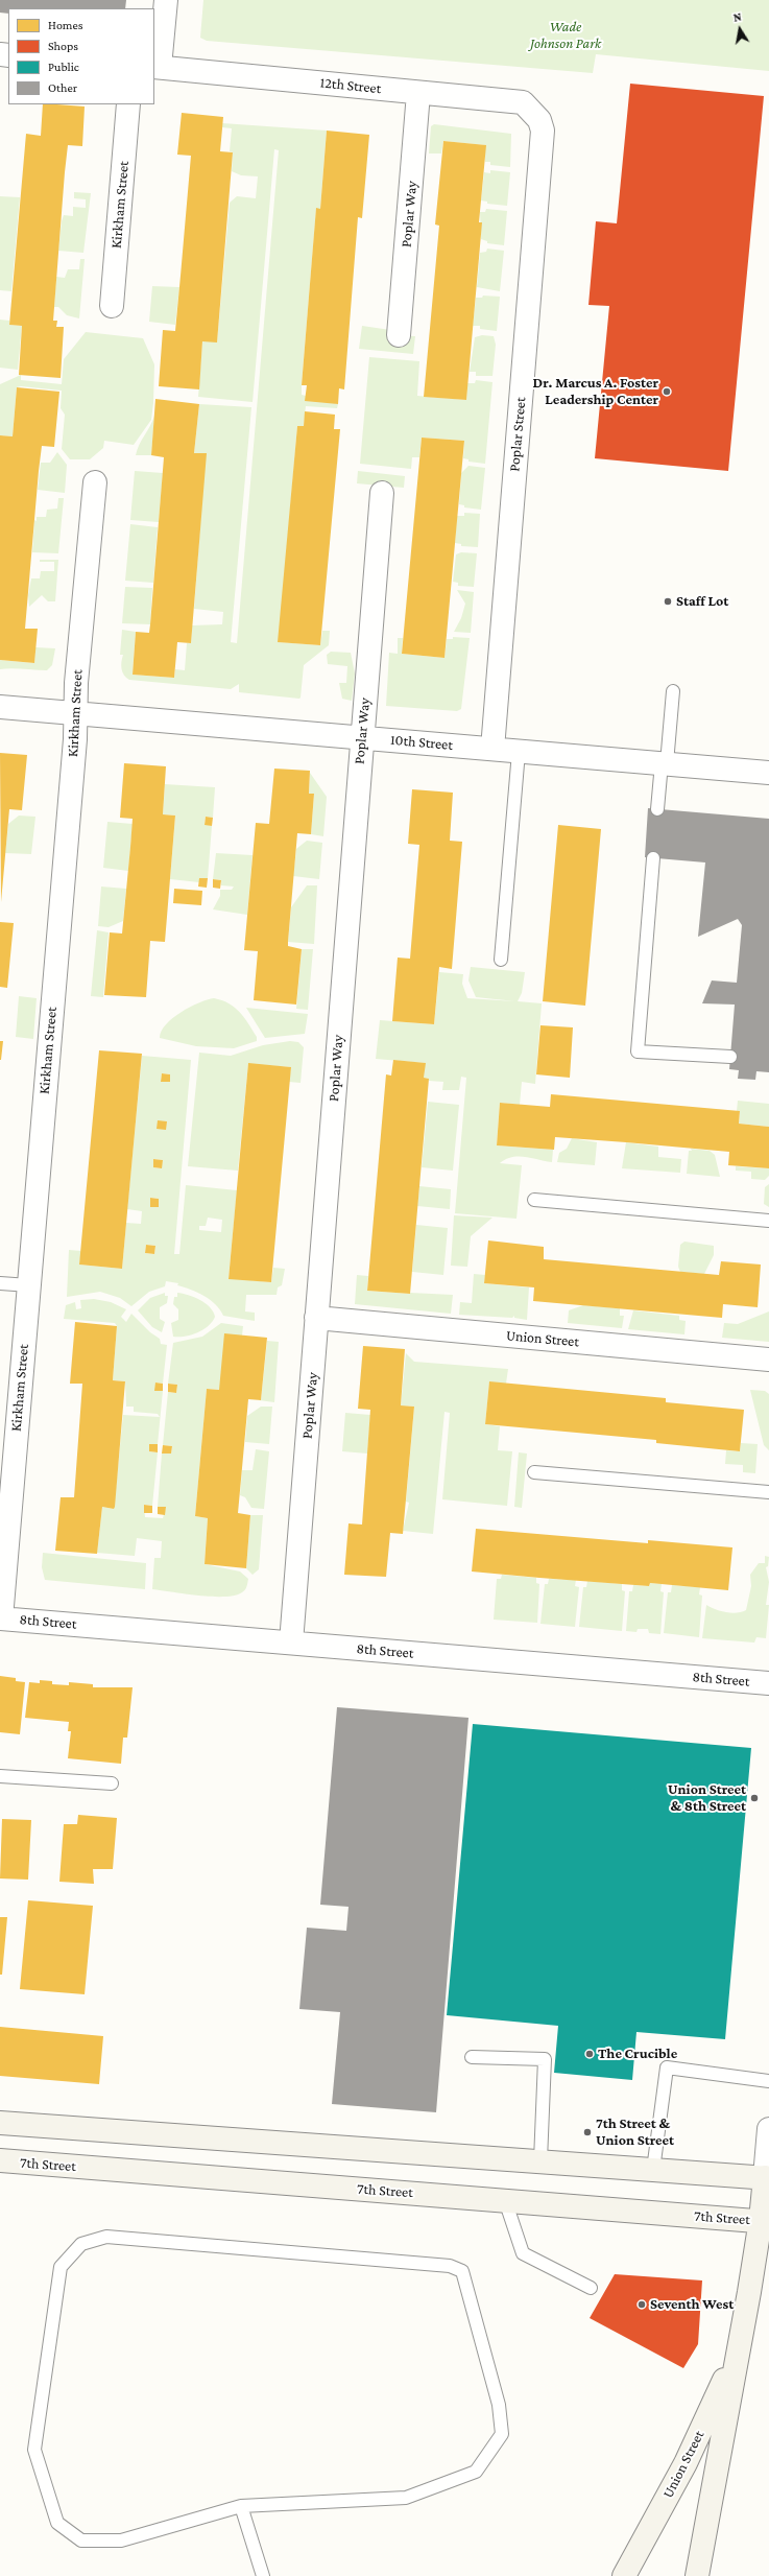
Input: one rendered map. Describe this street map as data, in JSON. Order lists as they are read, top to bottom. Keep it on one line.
{"streets":{"main road":["Union Street","7th Street"],"street":["12th Street","Kirkham Street","Poplar Way","Poplar Street","10th Street","8th Street"]},"crossings":[["12th Street","Poplar Way"],["12th Street","Poplar Street"],["Kirkham Street","10th Street"],["Kirkham Street","8th Street"],["Poplar Way","10th Street"],["Poplar Way","Union Street"],["Poplar Way","8th Street"],["Poplar Street","10th Street"],["Union Street","7th Street"]],"parks":["Wade Johnson Park"],"places":["Dr. Marcus A. Foster Leadership Center","Staff Lot","Union Street & 8th Street","The Crucible","7th Street & Union Street","Seventh West"],"legend":["Homes","Shops","Public","Other"],"north":"top"}
